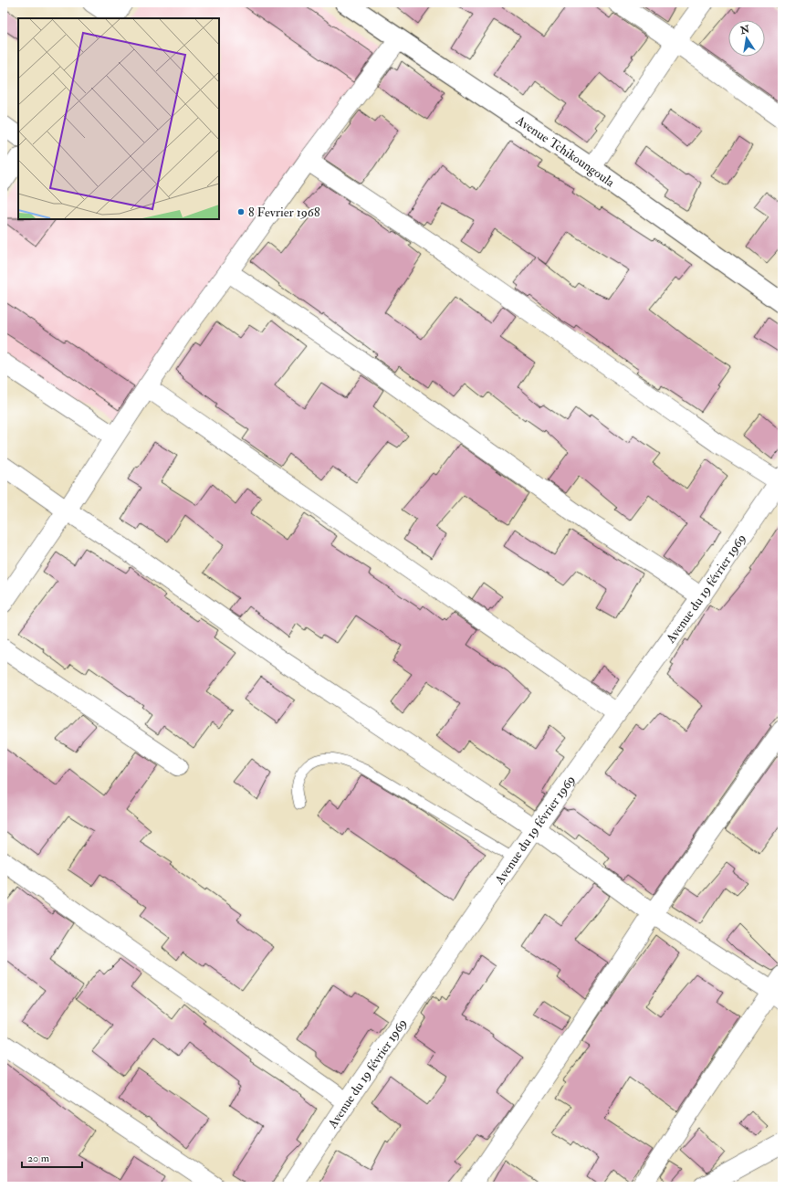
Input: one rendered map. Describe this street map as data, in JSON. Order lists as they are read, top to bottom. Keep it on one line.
{"streets":{"street":["Avenue Tchikoungoula","Avenue du 19 février 1969"]},"places":["8 Fevrier 1968"],"scale_bar":"20 m","north":"top"}
